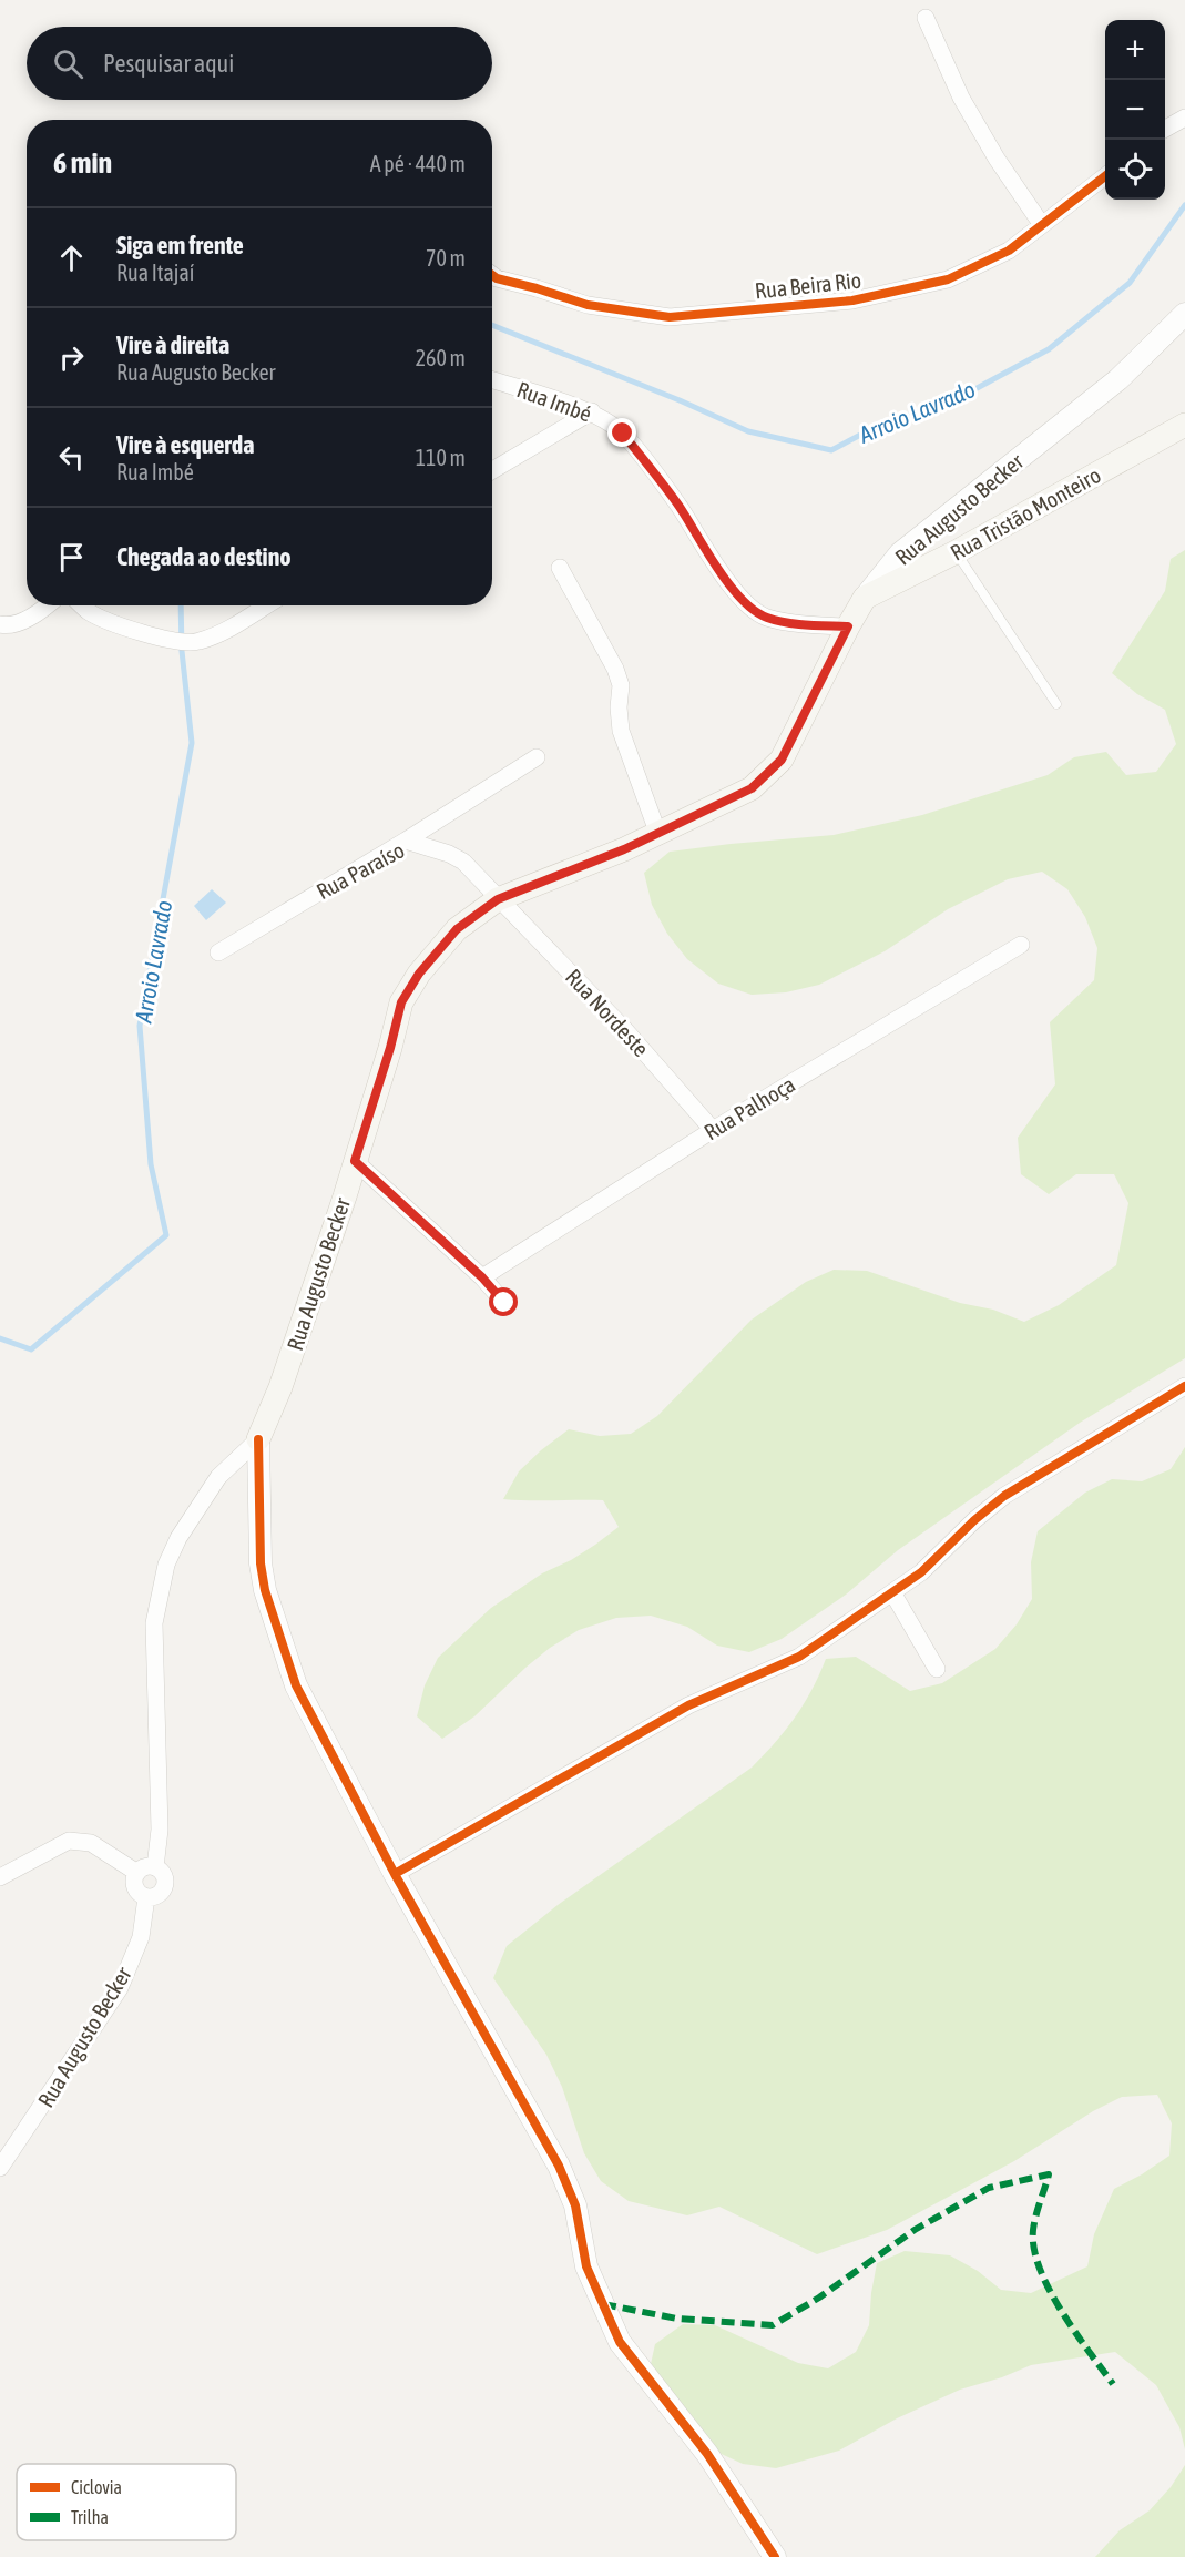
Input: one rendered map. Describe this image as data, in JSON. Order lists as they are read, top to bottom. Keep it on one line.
{"streets":{"main road":["Rua Augusto Becker","Rua Tristão Monteiro"],"street":["Rua Beira Rio","Rua Imbé","Rua Paraíso","Rua Nordeste","Rua Palhoça"]},"crossings":[["Rua Imbé","Rua Augusto Becker"],["Rua Augusto Becker","Rua Tristão Monteiro"],["Rua Augusto Becker","Rua Paraíso"],["Rua Augusto Becker","Rua Nordeste"],["Rua Paraíso","Rua Nordeste"],["Rua Nordeste","Rua Palhoça"]],"water":["Arroio Lavrado"],"legend":["Ciclovia","Trilha"],"page":{"map_buttons":["+","−"],"search":"Pesquisar aqui","heading":["6 min","A pé · 440 m"],"list":[["Siga em frente","Rua Itajaí","70 m"],["Vire à direita","Rua Augusto Becker","260 m"],["Vire à esquerda","Rua Imbé","110 m"],"Chegada ao destino"]}}
